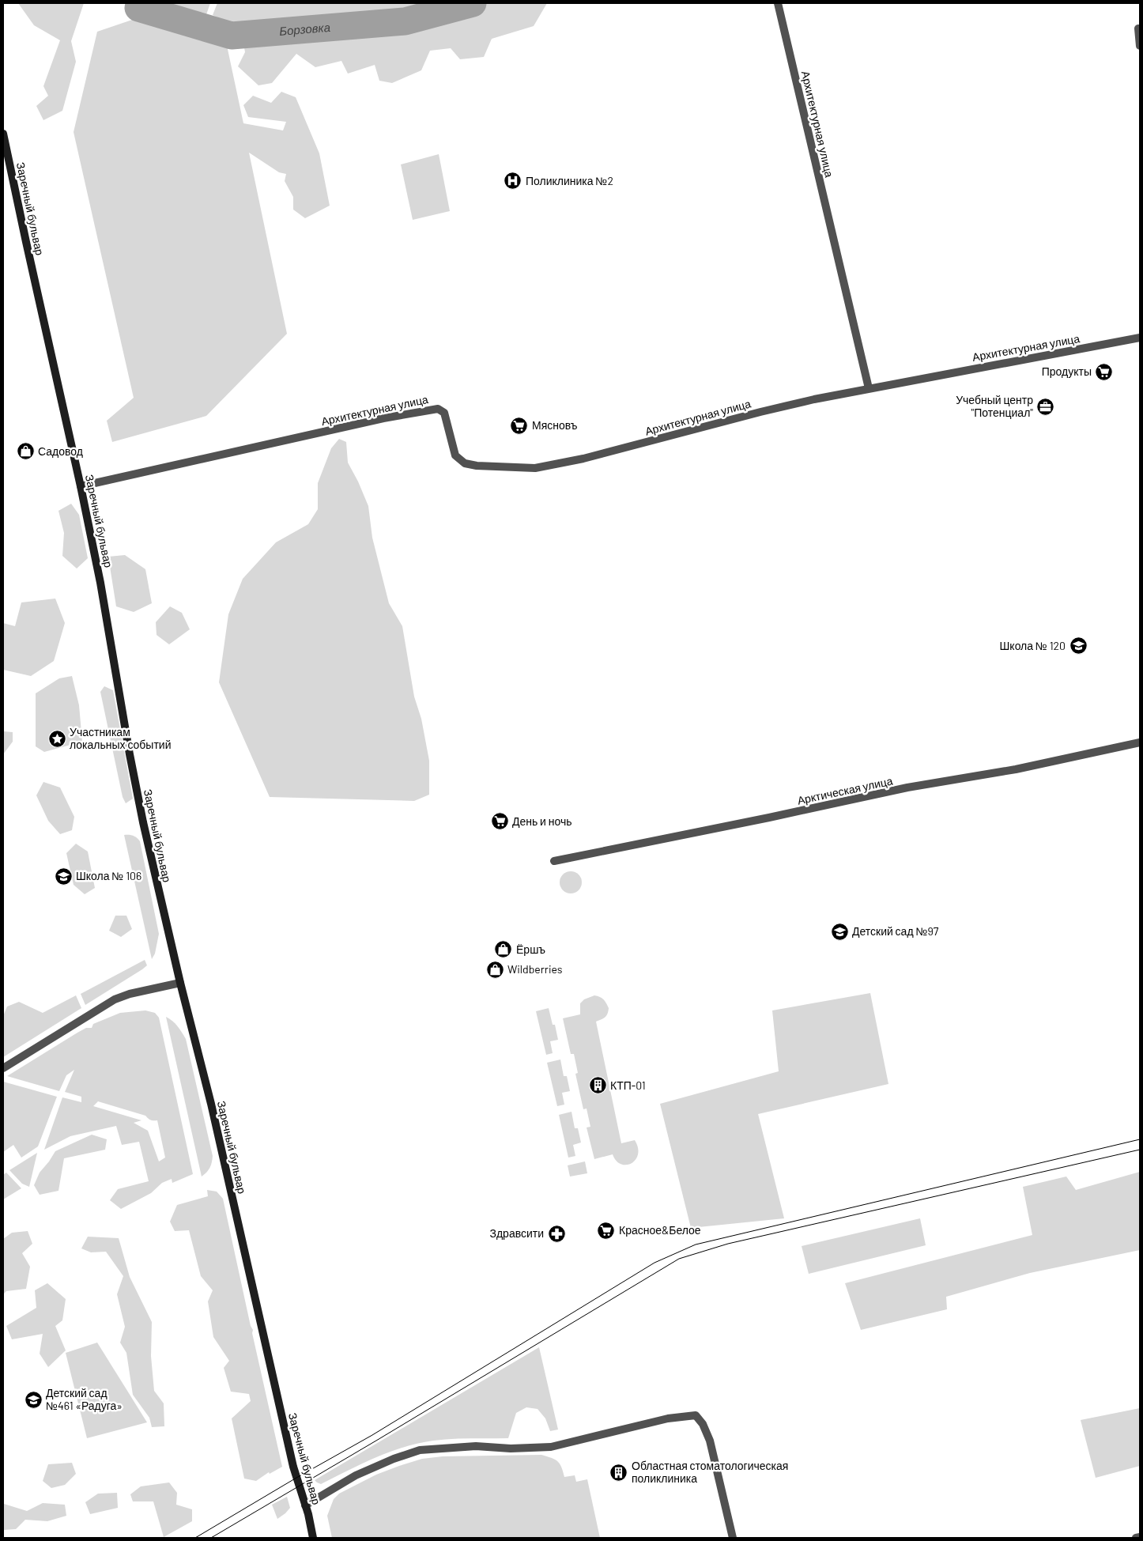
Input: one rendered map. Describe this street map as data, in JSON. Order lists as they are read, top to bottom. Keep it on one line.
{"streets":{"street":["Архитектурная улица","Заречный бульвар","Арктическая улица"]},"crossings":[["Архитектурная улица","Заречный бульвар"]],"water":["Борзовка"],"places":{"hospital":["Поликлиника №2"],"supermarket":["Продукты","Мясновъ","День и ночь","Красное&Белое"],"office":["Учебный центр \"Потенциал\""],"shop":["Садовод","Ёршъ","Wildberries"],"school or university":["Школа № 120","Школа № 106","Детский сад №97","Детский сад №461 «Радуга»"],"place":["Участникам локальных событий"],"building":["КТП-01","Областная стоматологическая поликлиника"],"pharmacy":["Здравсити"]}}
